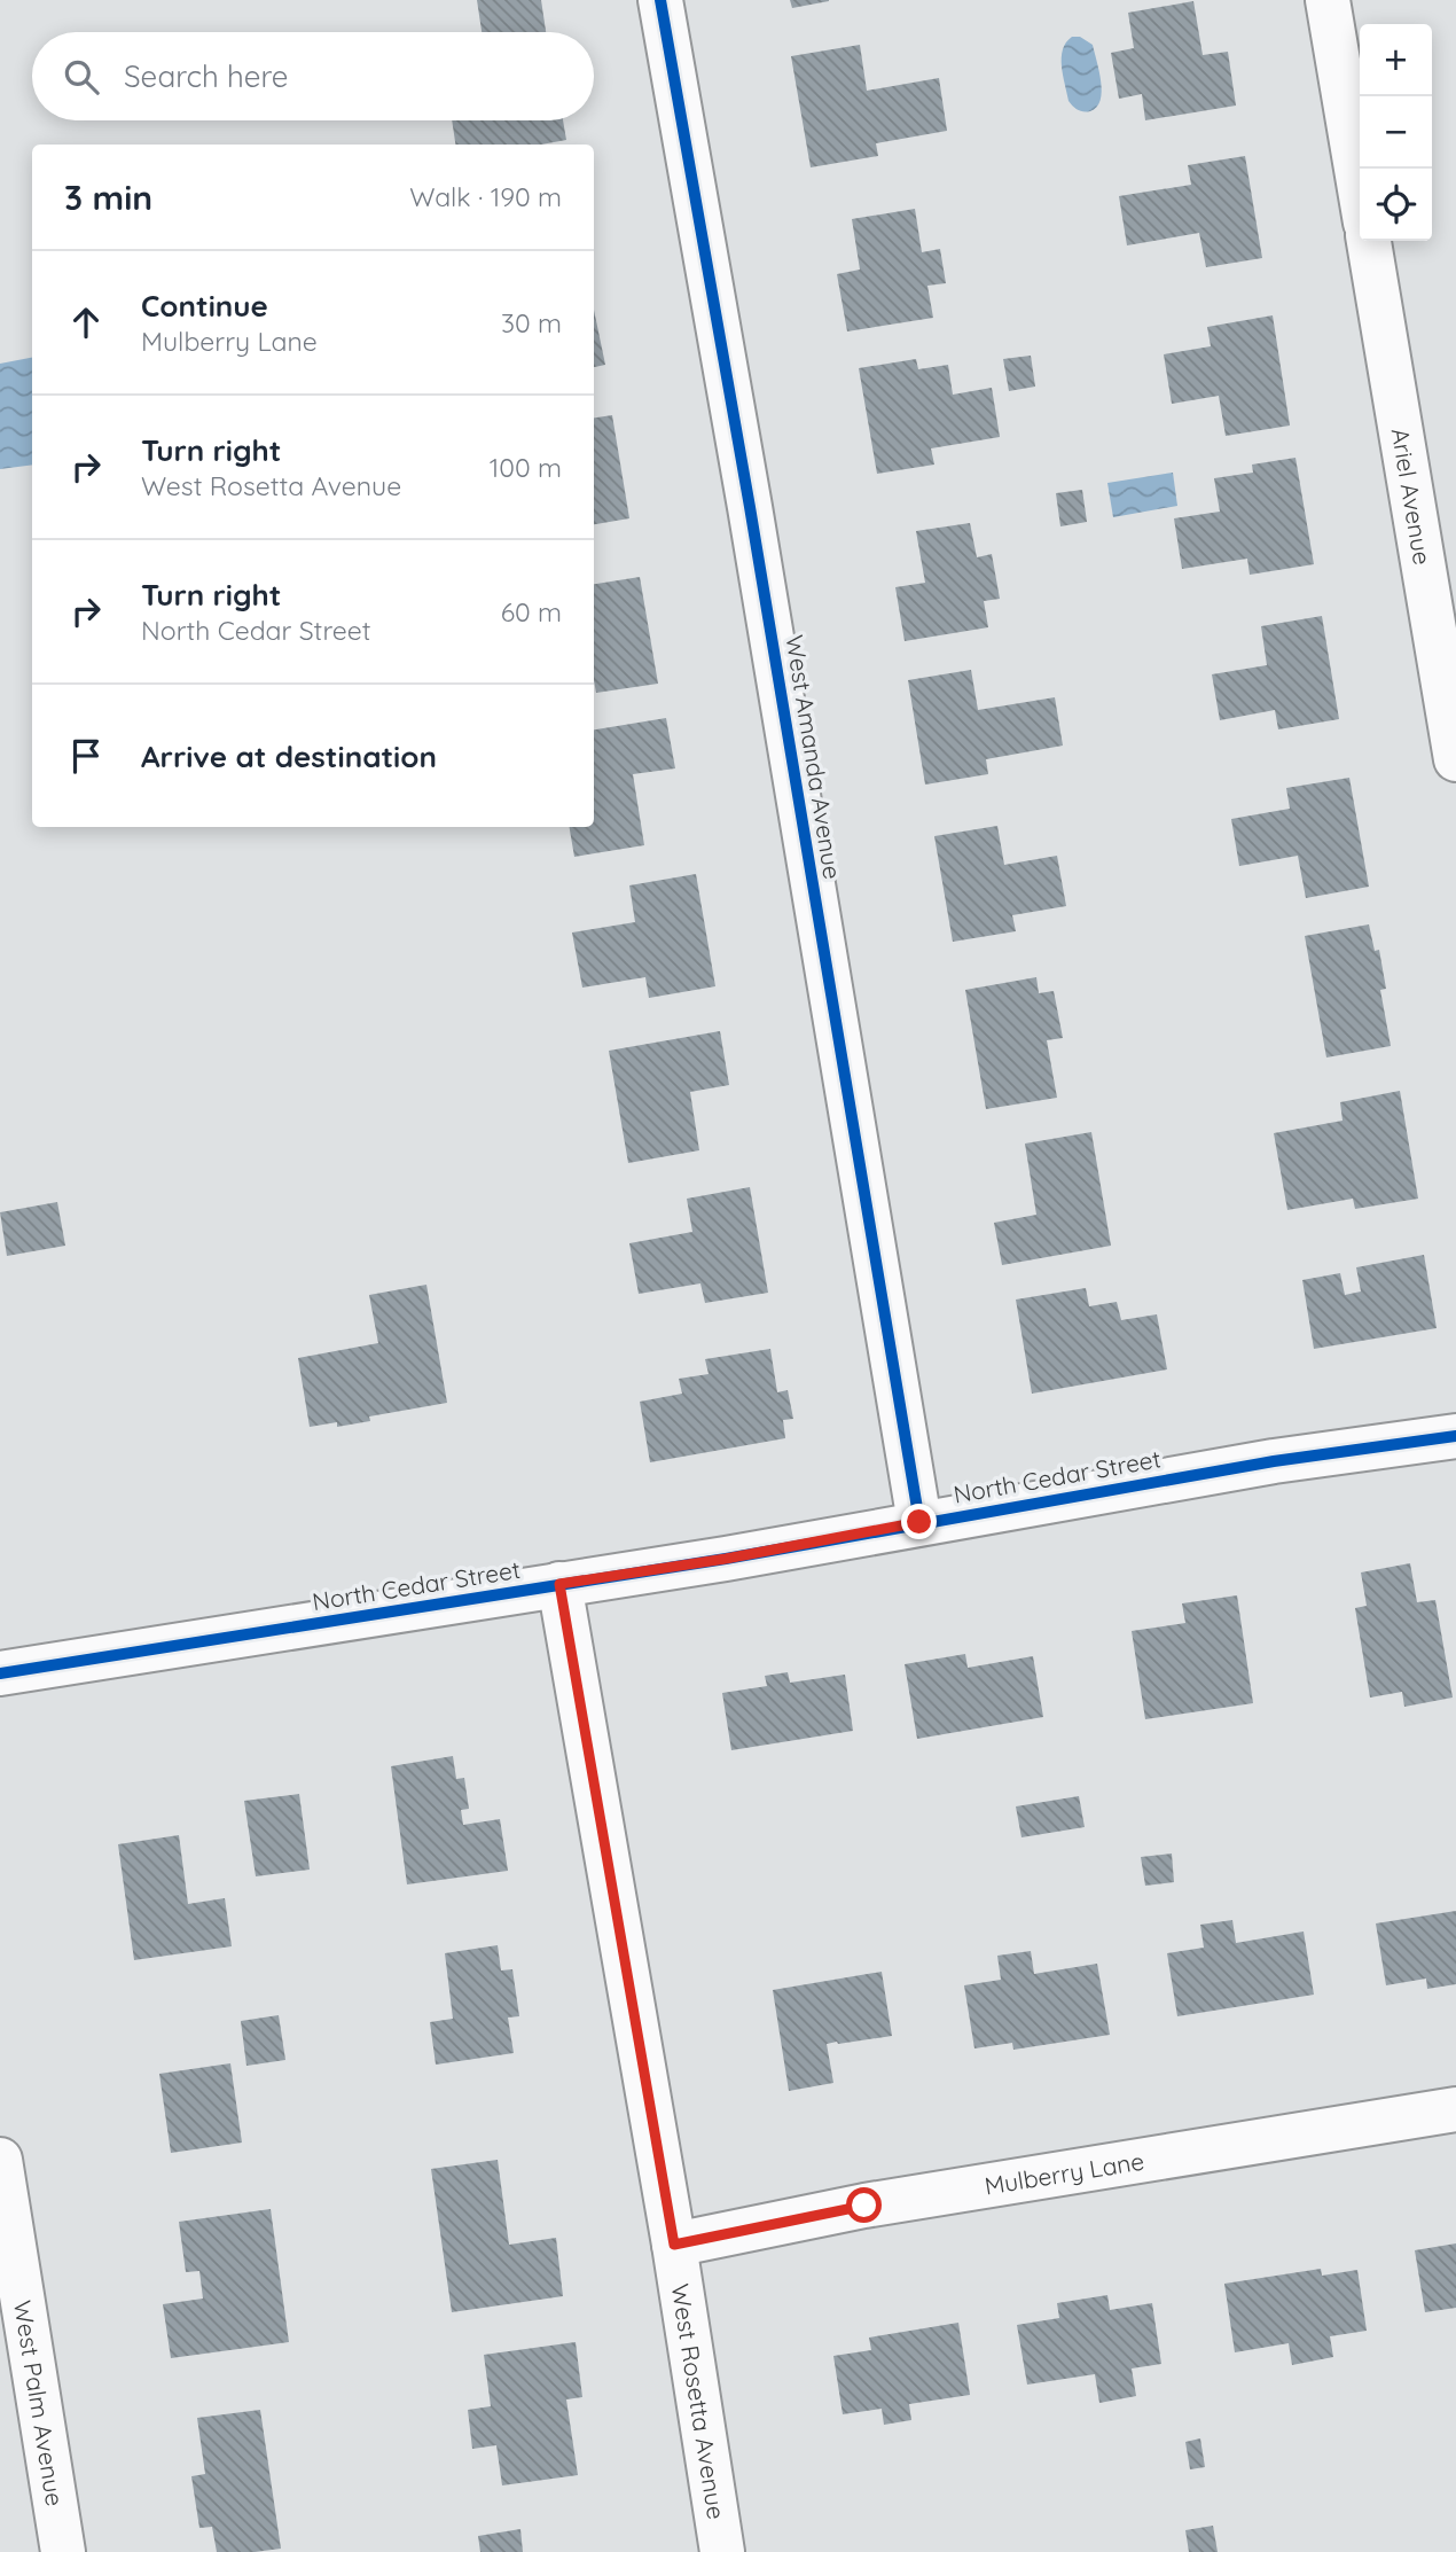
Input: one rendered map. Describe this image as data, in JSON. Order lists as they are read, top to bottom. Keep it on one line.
{"streets":{"street":["Ariel Avenue","West Amanda Avenue","North Cedar Street","Mulberry Lane","West Rosetta Avenue","West Palm Avenue"]},"crossings":[["West Amanda Avenue","North Cedar Street"],["North Cedar Street","West Rosetta Avenue"],["Mulberry Lane","West Rosetta Avenue"]],"page":{"map_buttons":["+","−"],"search":"Search here","heading":["3 min","Walk · 190 m"],"list":[["Continue","Mulberry Lane","30 m"],["Turn right","West Rosetta Avenue","100 m"],["Turn right","North Cedar Street","60 m"],"Arrive at destination"]}}
